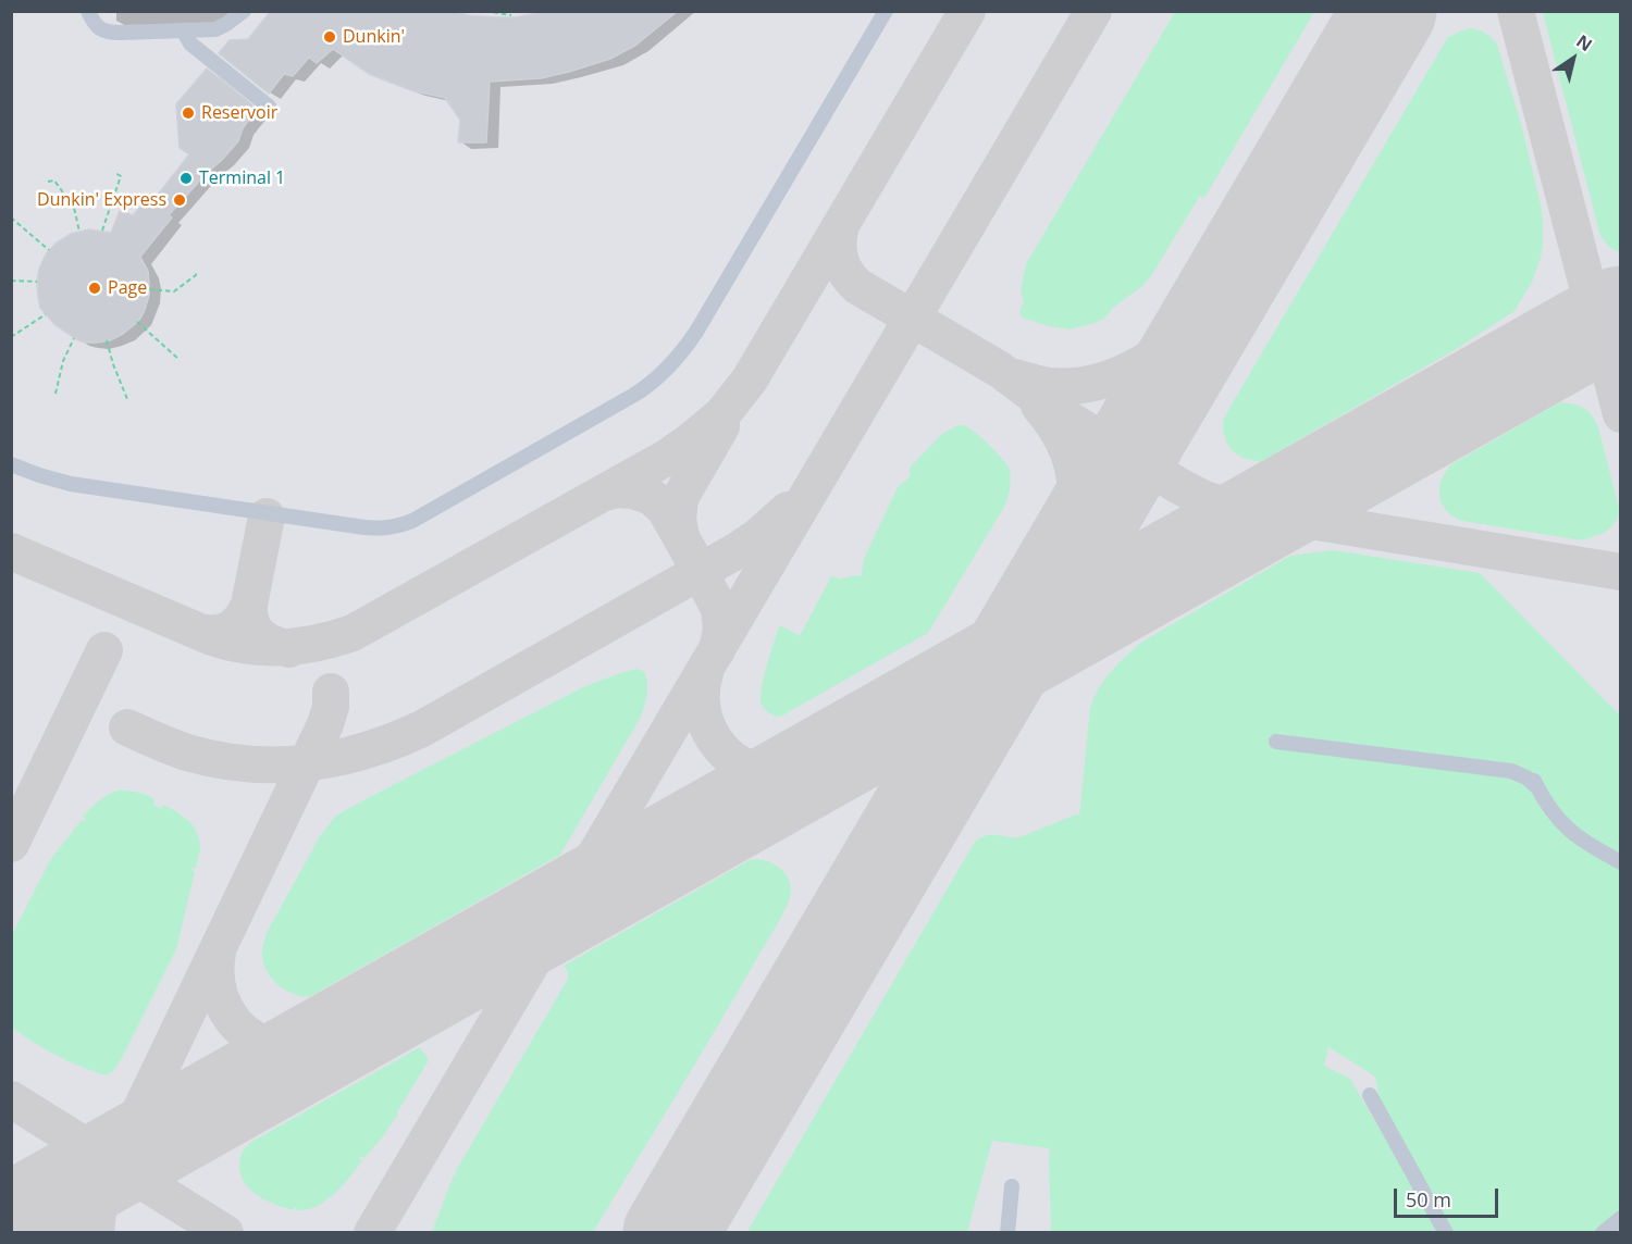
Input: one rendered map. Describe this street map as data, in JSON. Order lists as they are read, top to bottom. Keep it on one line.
{"places":["Dunkin'","Reservoir","Terminal 1","Dunkin' Express","Page"],"scale_bar":"50 m","north":"top right"}
